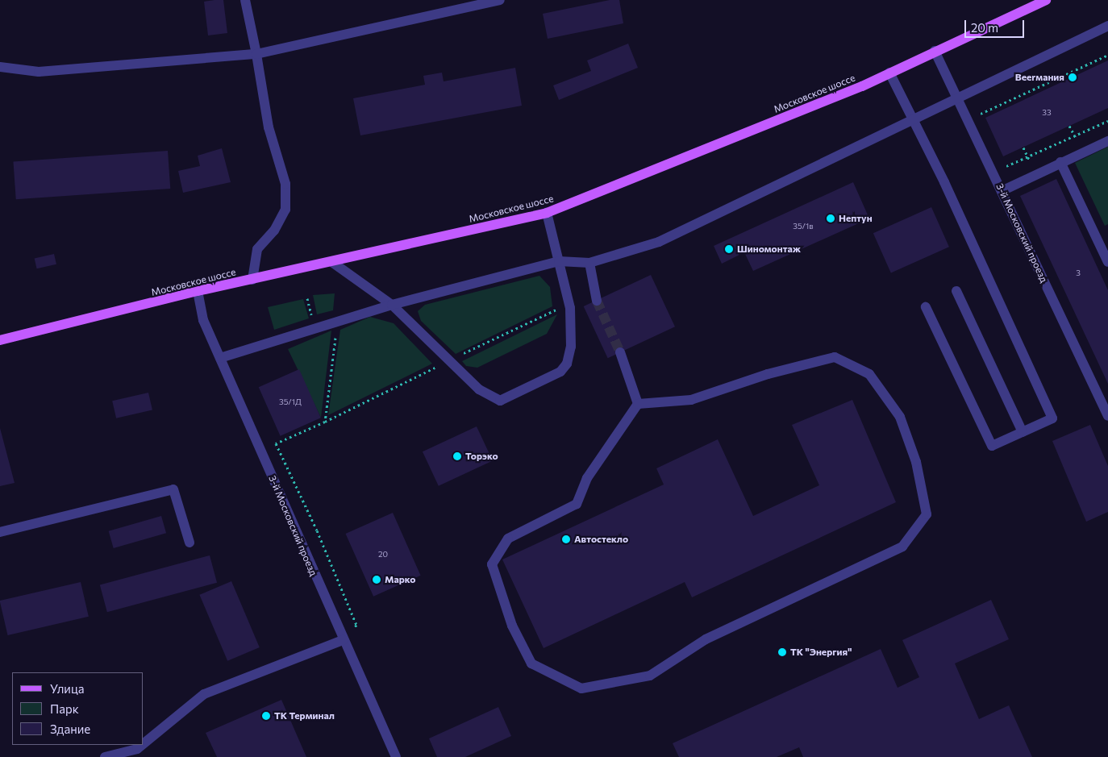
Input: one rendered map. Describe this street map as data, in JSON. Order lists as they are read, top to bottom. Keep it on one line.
{"streets":{"main road":["Московское шоссе"],"street":["3-й Московский проезд"]},"crossings":[["Московское шоссе","3-й Московский проезд"]],"places":["Beerмания","Нептун","Шиномонтаж","Торэко","Автостекло","Марко","ТК \"Энергия\"","ТК Терминал"],"house_numbers":["33","35/1в","3","35/1Д","20"],"legend":["Улица","Парк","Здание"],"scale_bar":"20 m"}
